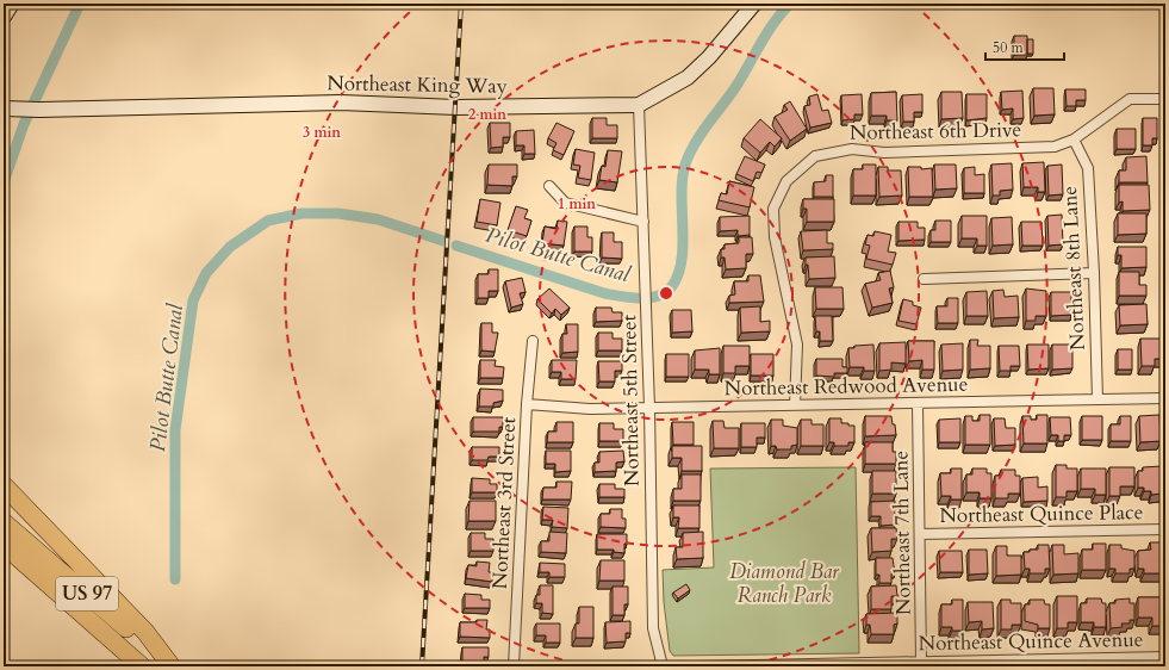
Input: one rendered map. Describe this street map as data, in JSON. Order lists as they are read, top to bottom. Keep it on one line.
{"streets":{"highway":["US 97"],"street":["Northeast King Way","Northeast 6th Drive","Northeast 8th Lane","Northeast Redwood Avenue","Northeast 5th Street","Northeast 3rd Street","Northeast Quince Place","Northeast 7th Lane","Northeast Quince Avenue"]},"crossings":[["Northeast King Way","Northeast 5th Street"],["Northeast 6th Drive","Northeast 8th Lane"],["Northeast 6th Drive","Northeast Redwood Avenue"],["Northeast 8th Lane","Northeast Redwood Avenue"],["Northeast Redwood Avenue","Northeast 5th Street"],["Northeast Redwood Avenue","Northeast 3rd Street"],["Northeast Redwood Avenue","Northeast 7th Lane"],["Northeast Quince Place","Northeast 7th Lane"],["Northeast 7th Lane","Northeast Quince Avenue"]],"water":["Pilot Butte Canal"],"parks":["Diamond Bar Ranch Park"],"scale_bar":"50 m","rings":["2 min","3 min","1 min"]}
